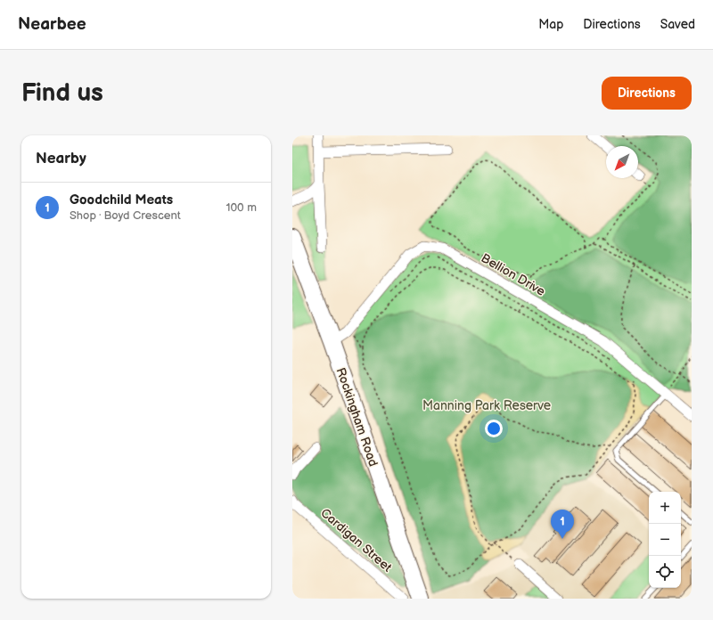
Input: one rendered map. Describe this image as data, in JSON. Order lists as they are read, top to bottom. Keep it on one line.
{"streets":{"main road":["Rockingham Road"],"street":["Bellion Drive","Cardigan Street"]},"crossings":[["Bellion Drive","Rockingham Road"]],"parks":["Manning Park Reserve"],"north":"bottom left","page":{"header":"Nearbee","nav":["Map","Directions","Saved"],"buttons":"Directions","title":"Find us","heading":"Nearby","list":[{"mark":"1","name":"Goodchild Meats","note":"Shop · Boyd Crescent","value":"100 m"}],"map_buttons":["+","−"],"pins":"1"}}
